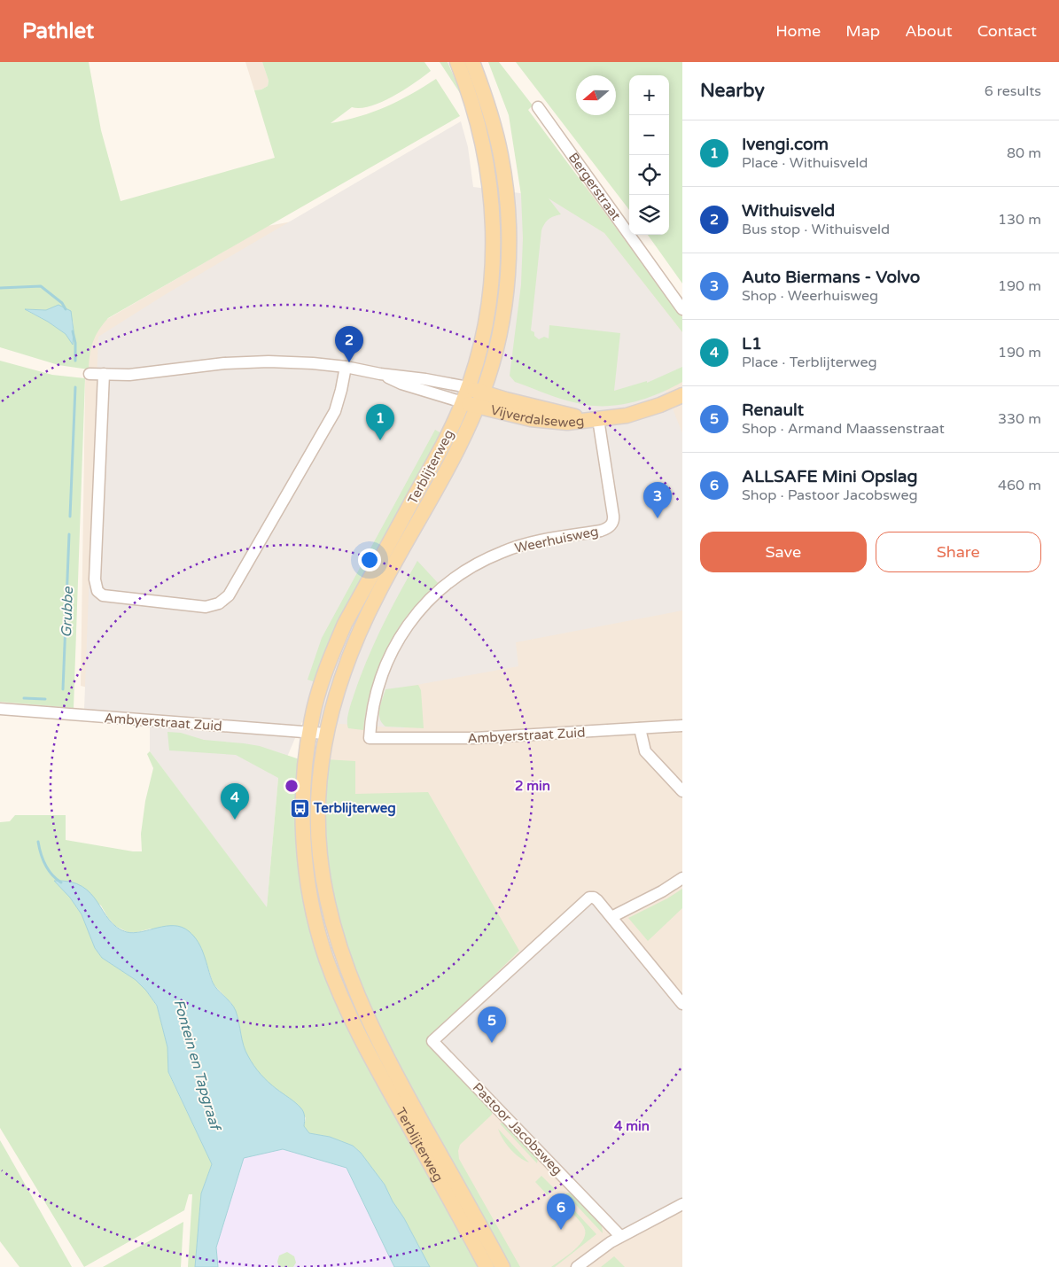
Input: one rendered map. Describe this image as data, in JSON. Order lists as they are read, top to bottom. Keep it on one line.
{"streets":{"main road":["Vijverdalseweg","Terblijterweg"],"street":["Bergerstraat","Weerhuisweg","Ambyerstraat Zuid","Pastoor Jacobsweg"]},"crossings":[["Vijverdalseweg","Terblijterweg"],["Vijverdalseweg","Weerhuisweg"],["Terblijterweg","Ambyerstraat Zuid"],["Weerhuisweg","Ambyerstraat Zuid"]],"water":["Grubbe","Fontein en Tapgraaf"],"places":{"bus stop":["Terblijterweg"]},"north":"left","page":{"header":"Pathlet","nav":["Home","Map","About","Contact"],"heading":["Nearby","6 results"],"map_buttons":["+","−"],"list":[{"mark":"1","name":"Ivengi.com","note":"Place · Withuisveld","value":"80 m"},{"mark":"2","name":"Withuisveld","note":"Bus stop · Withuisveld","value":"130 m"},{"mark":"3","name":"Auto Biermans - Volvo","note":"Shop · Weerhuisweg","value":"190 m"},{"mark":"4","name":"L1","note":"Place · Terblijterweg","value":"190 m"},{"mark":"5","name":"Renault","note":"Shop · Armand Maassenstraat","value":"330 m"},{"mark":"6","name":"ALLSAFE Mini Opslag","note":"Shop · Pastoor Jacobsweg","value":"460 m"}],"pins":["2","1","3","4","5","6"],"buttons":["Save","Share"]},"rings":["2 min","4 min"]}
